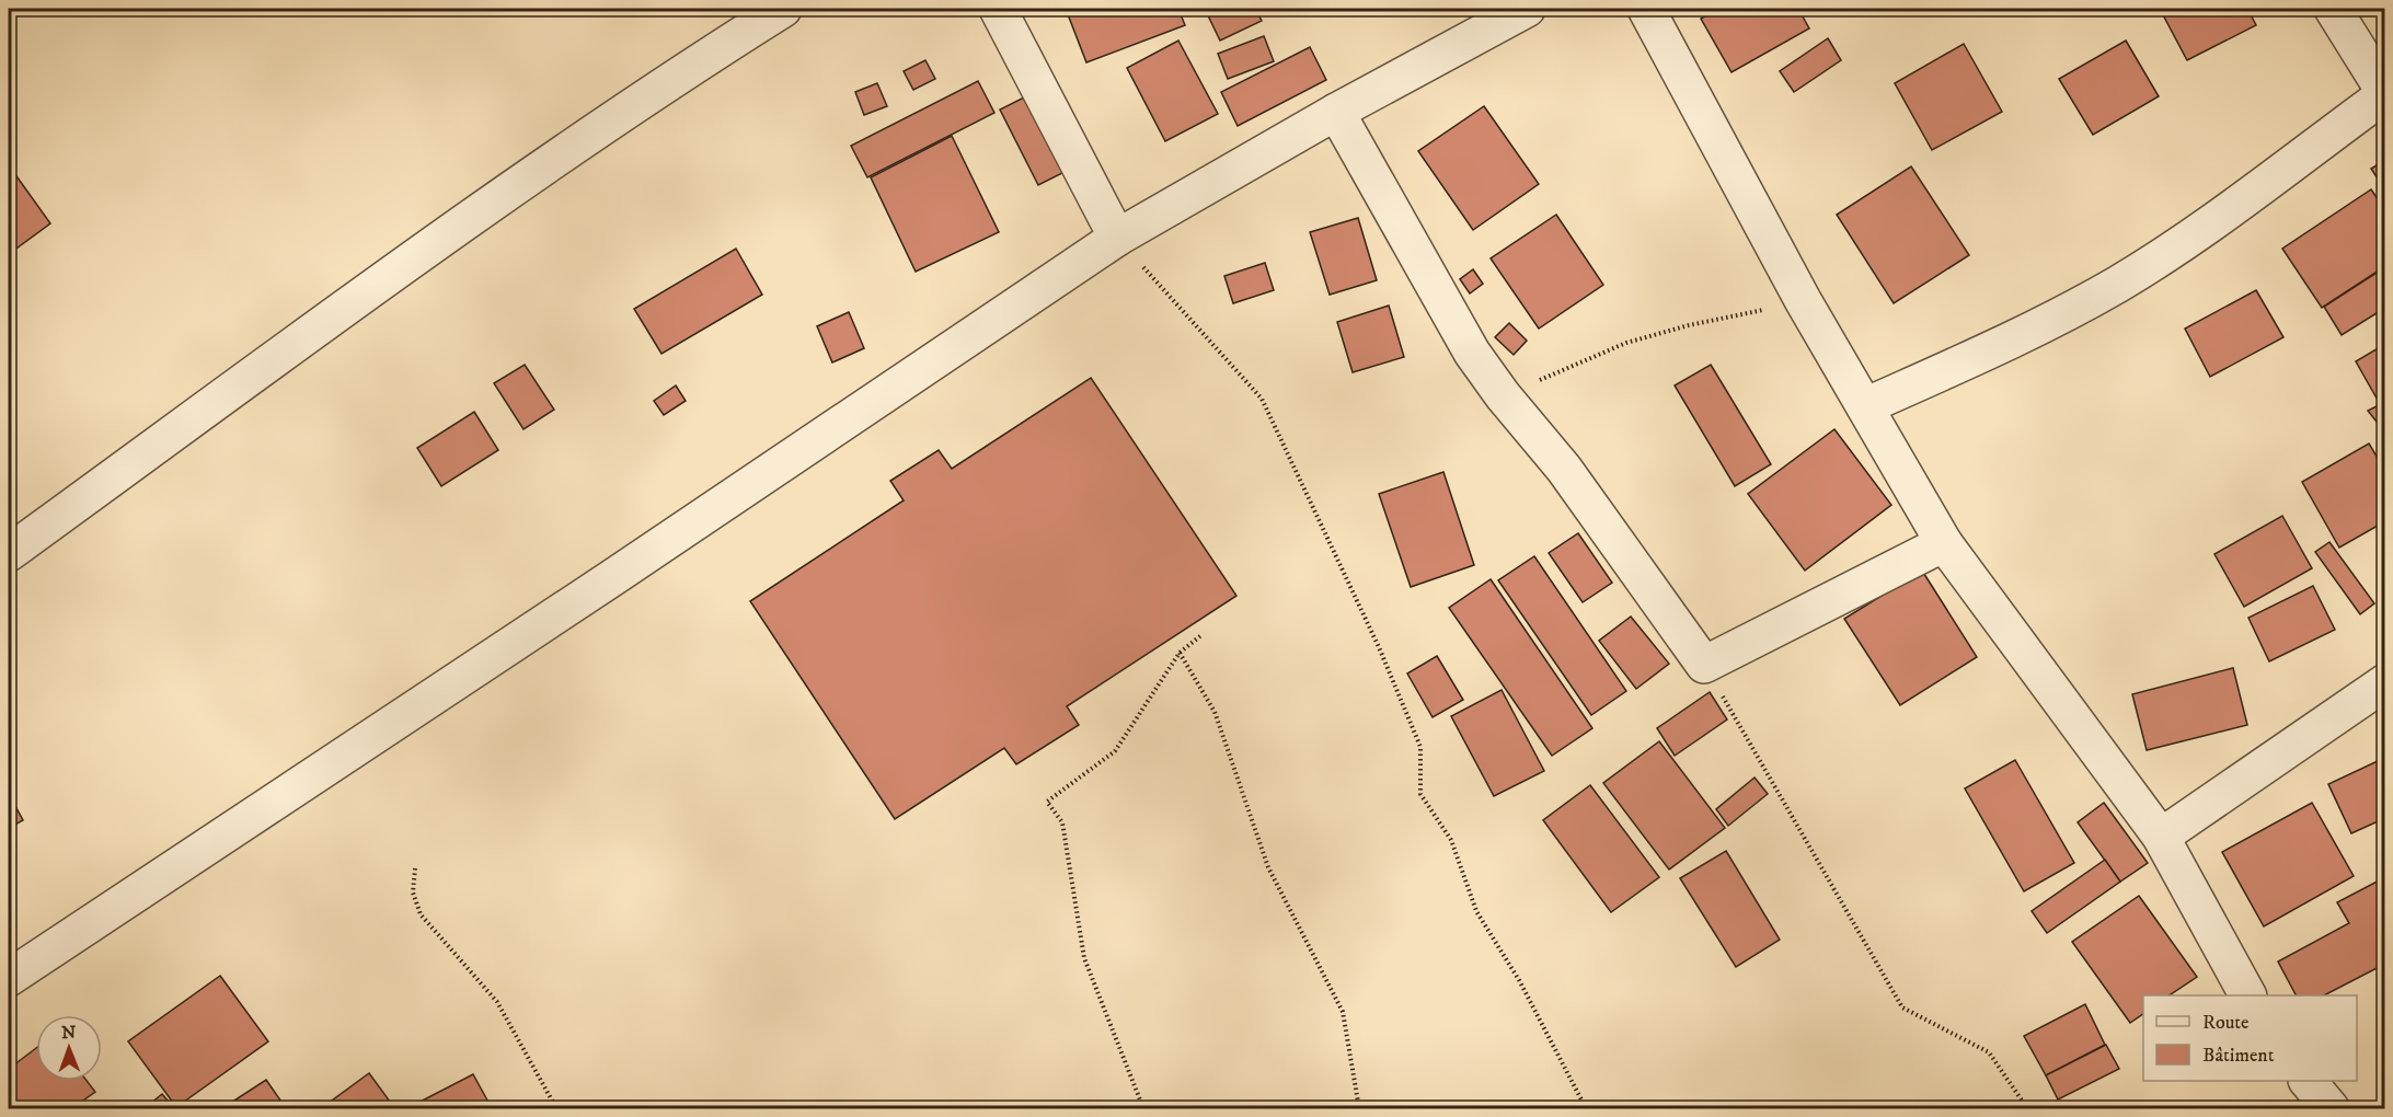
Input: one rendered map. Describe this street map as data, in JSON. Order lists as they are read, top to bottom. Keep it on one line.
{"legend":["Route","Bâtiment"],"north":"top"}
